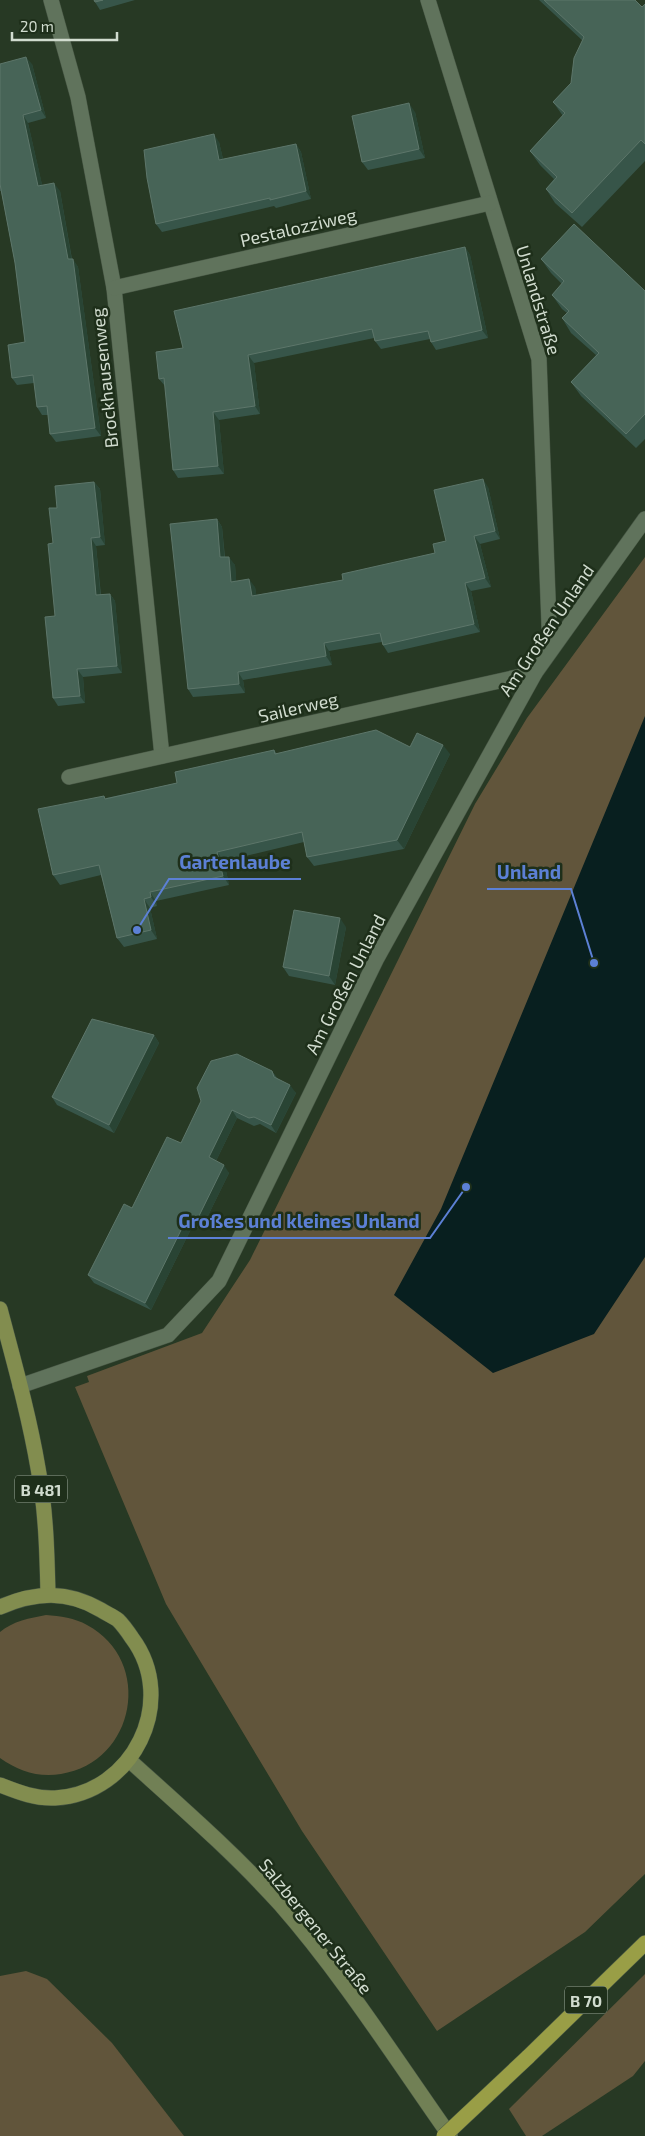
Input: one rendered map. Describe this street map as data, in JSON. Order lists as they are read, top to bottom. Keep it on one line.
{"streets":{"highway":["B 70"],"main road":["B 481","Salzbergener Straße"],"street":["Pestalozziweg","Unlandstraße","Brockhausenweg","Am Großen Unland","Sailerweg"]},"crossings":[["Pestalozziweg","Unlandstraße"],["Pestalozziweg","Brockhausenweg"],["Unlandstraße","Am Großen Unland"],["Brockhausenweg","Sailerweg"],["Am Großen Unland","Sailerweg"],["Am Großen Unland","B 481"]],"places":["Gartenlaube","Unland","Großes und kleines Unland"],"scale_bar":"20 m"}
